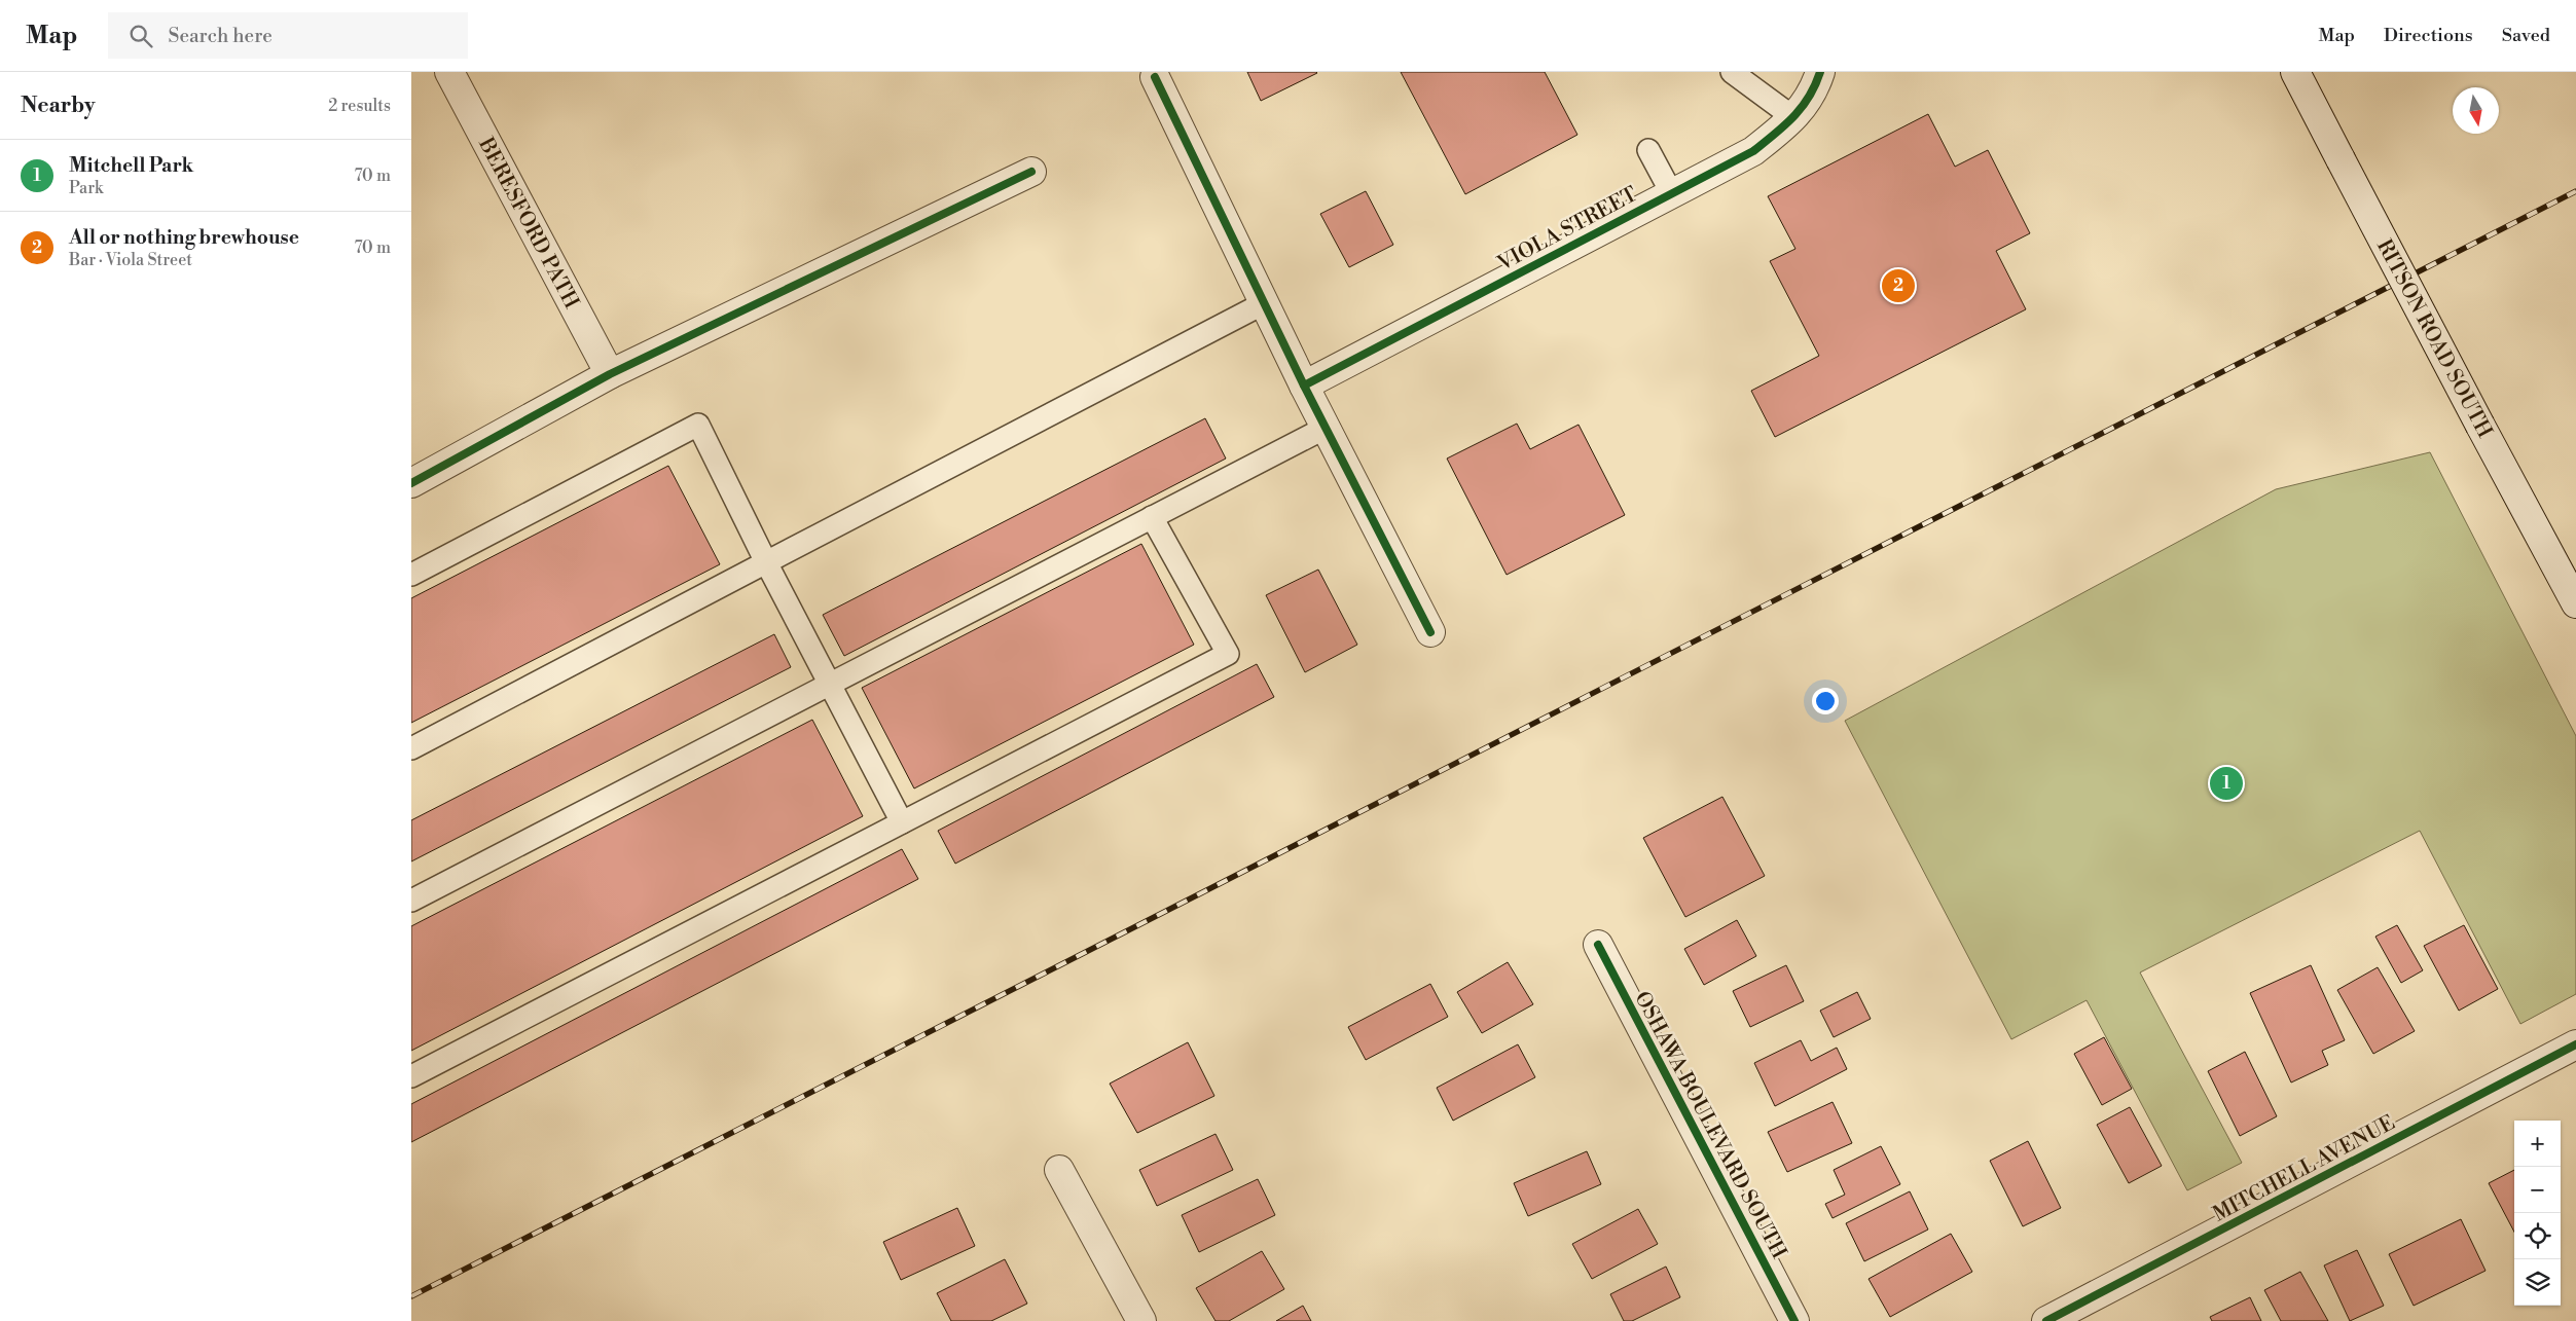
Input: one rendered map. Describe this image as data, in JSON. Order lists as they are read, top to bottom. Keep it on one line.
{"streets":{"street":["BERESFORD PATH","VIOLA STREET","RITSON ROAD SOUTH","OSHAWA BOULEVARD SOUTH","MITCHELL AVENUE"]},"north":"bottom","page":{"header":"Map","search":"Search here","nav":["Map","Directions","Saved"],"heading":["Nearby","2 results"],"list":[{"mark":"1","name":"Mitchell Park","note":"Park","value":"70 m"},{"mark":"2","name":"All or nothing brewhouse","note":"Bar · Viola Street","value":"70 m"}],"pins":["2","1"],"map_buttons":["+","−"]}}
